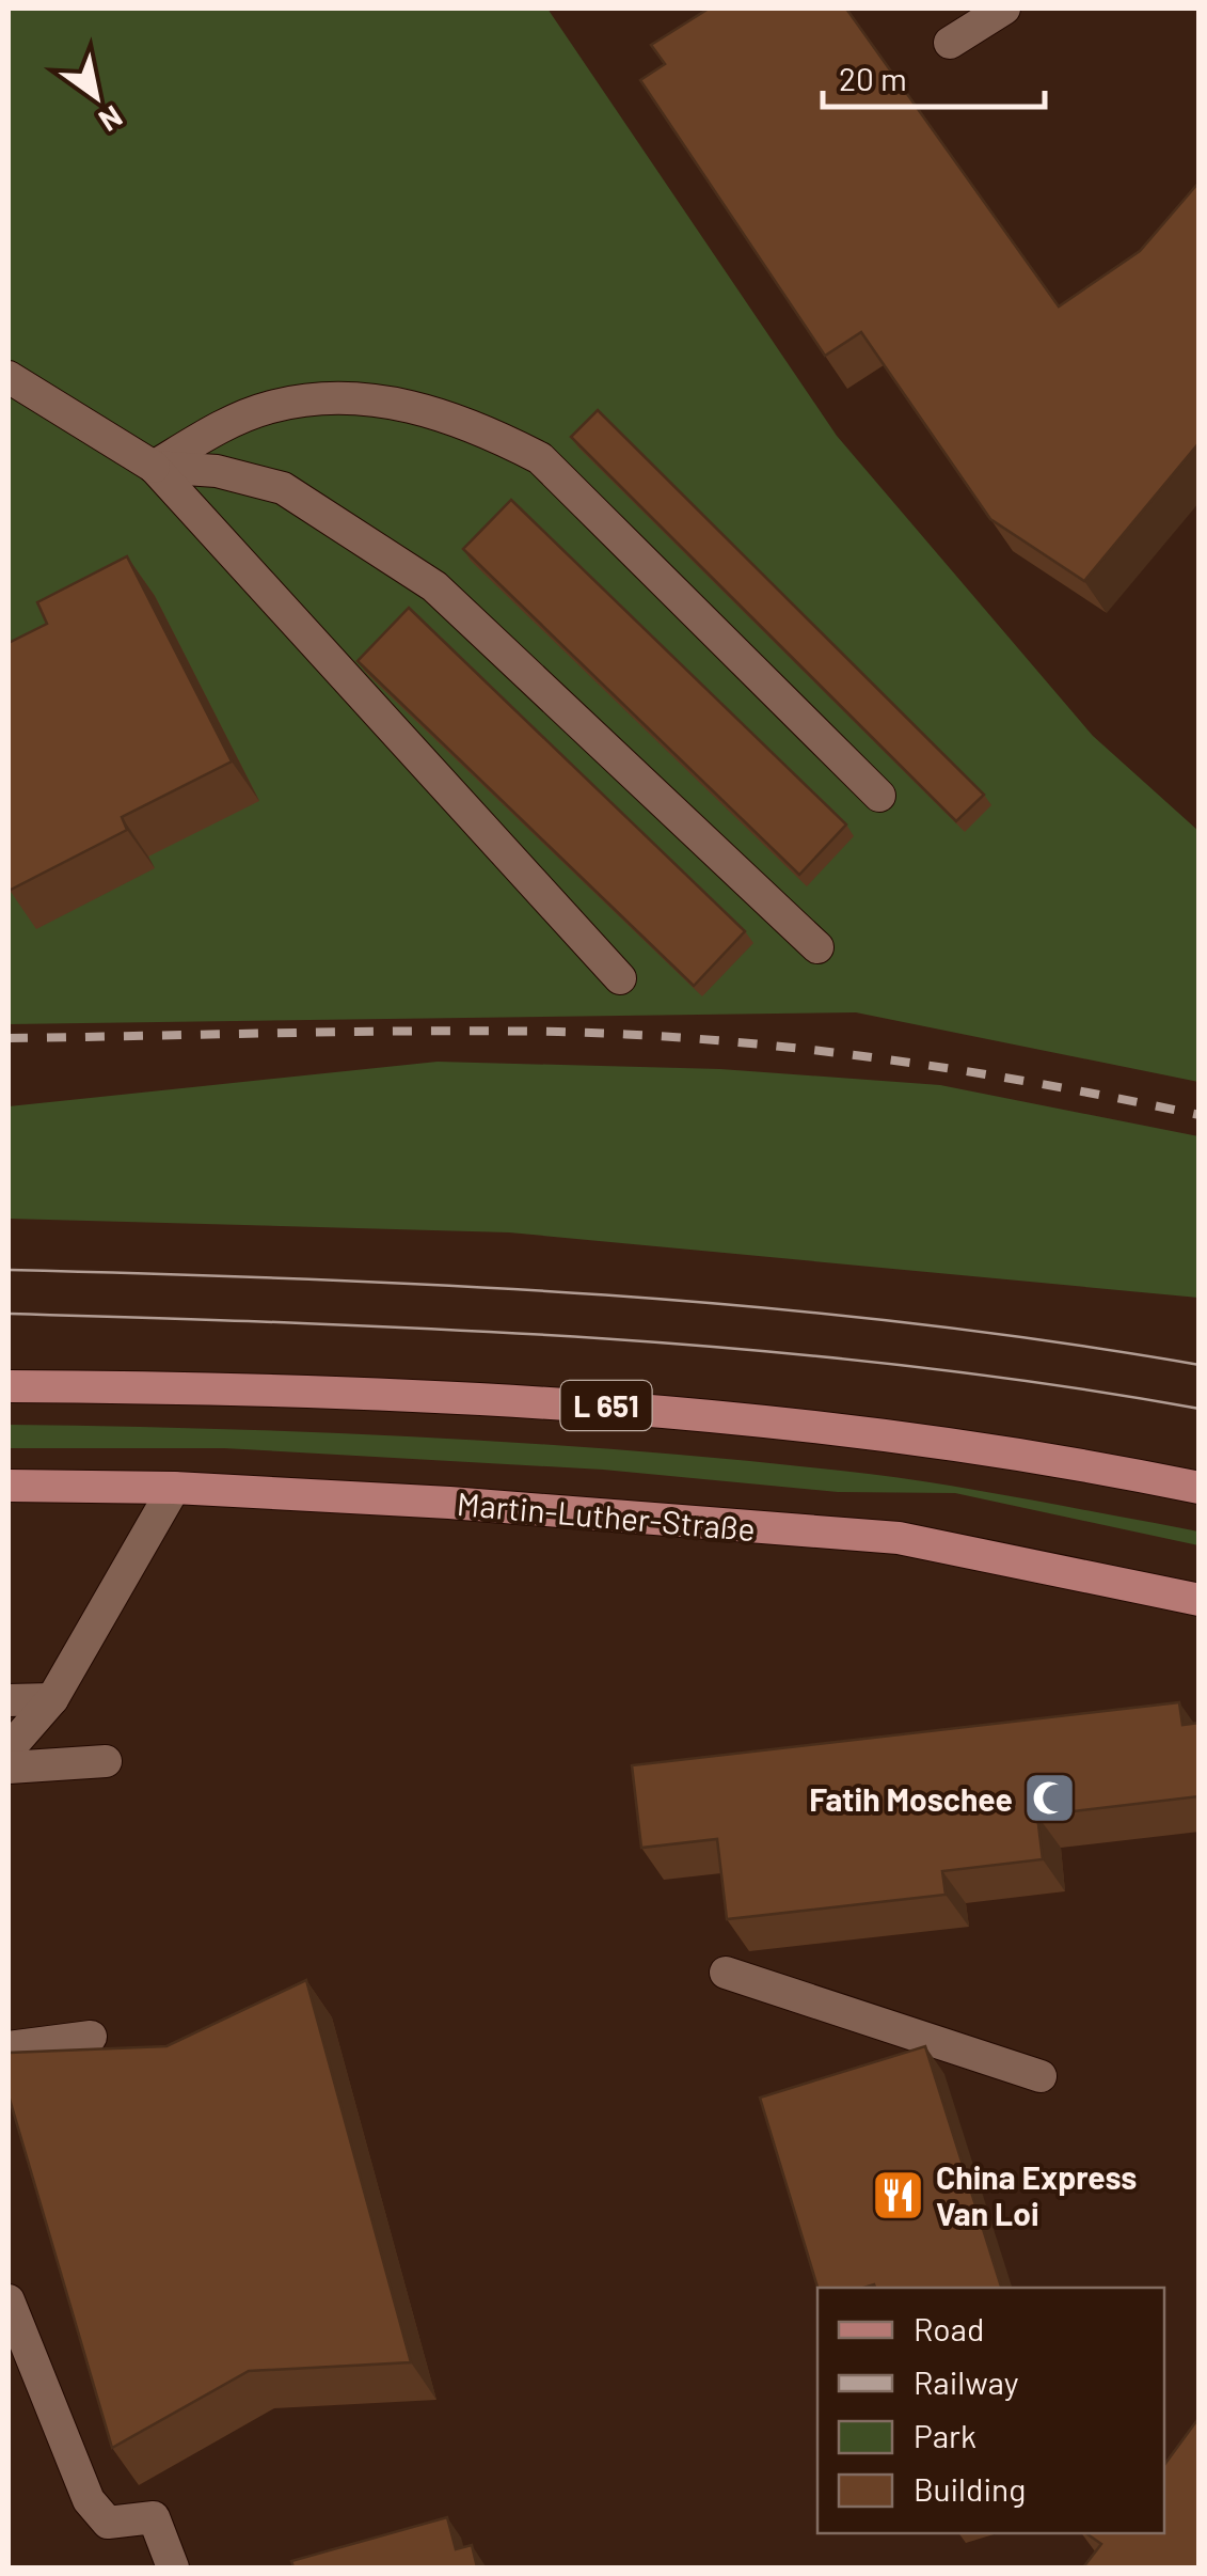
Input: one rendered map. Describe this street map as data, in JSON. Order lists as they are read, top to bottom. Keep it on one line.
{"streets":{"main road":["L 651","Martin-Luther-Straße"]},"places":{"mosque":["Fatih Moschee"],"restaurant":["China Express Van Loi"]},"legend":["Road","Railway","Park","Building"],"scale_bar":"20 m","north":"bottom right"}
